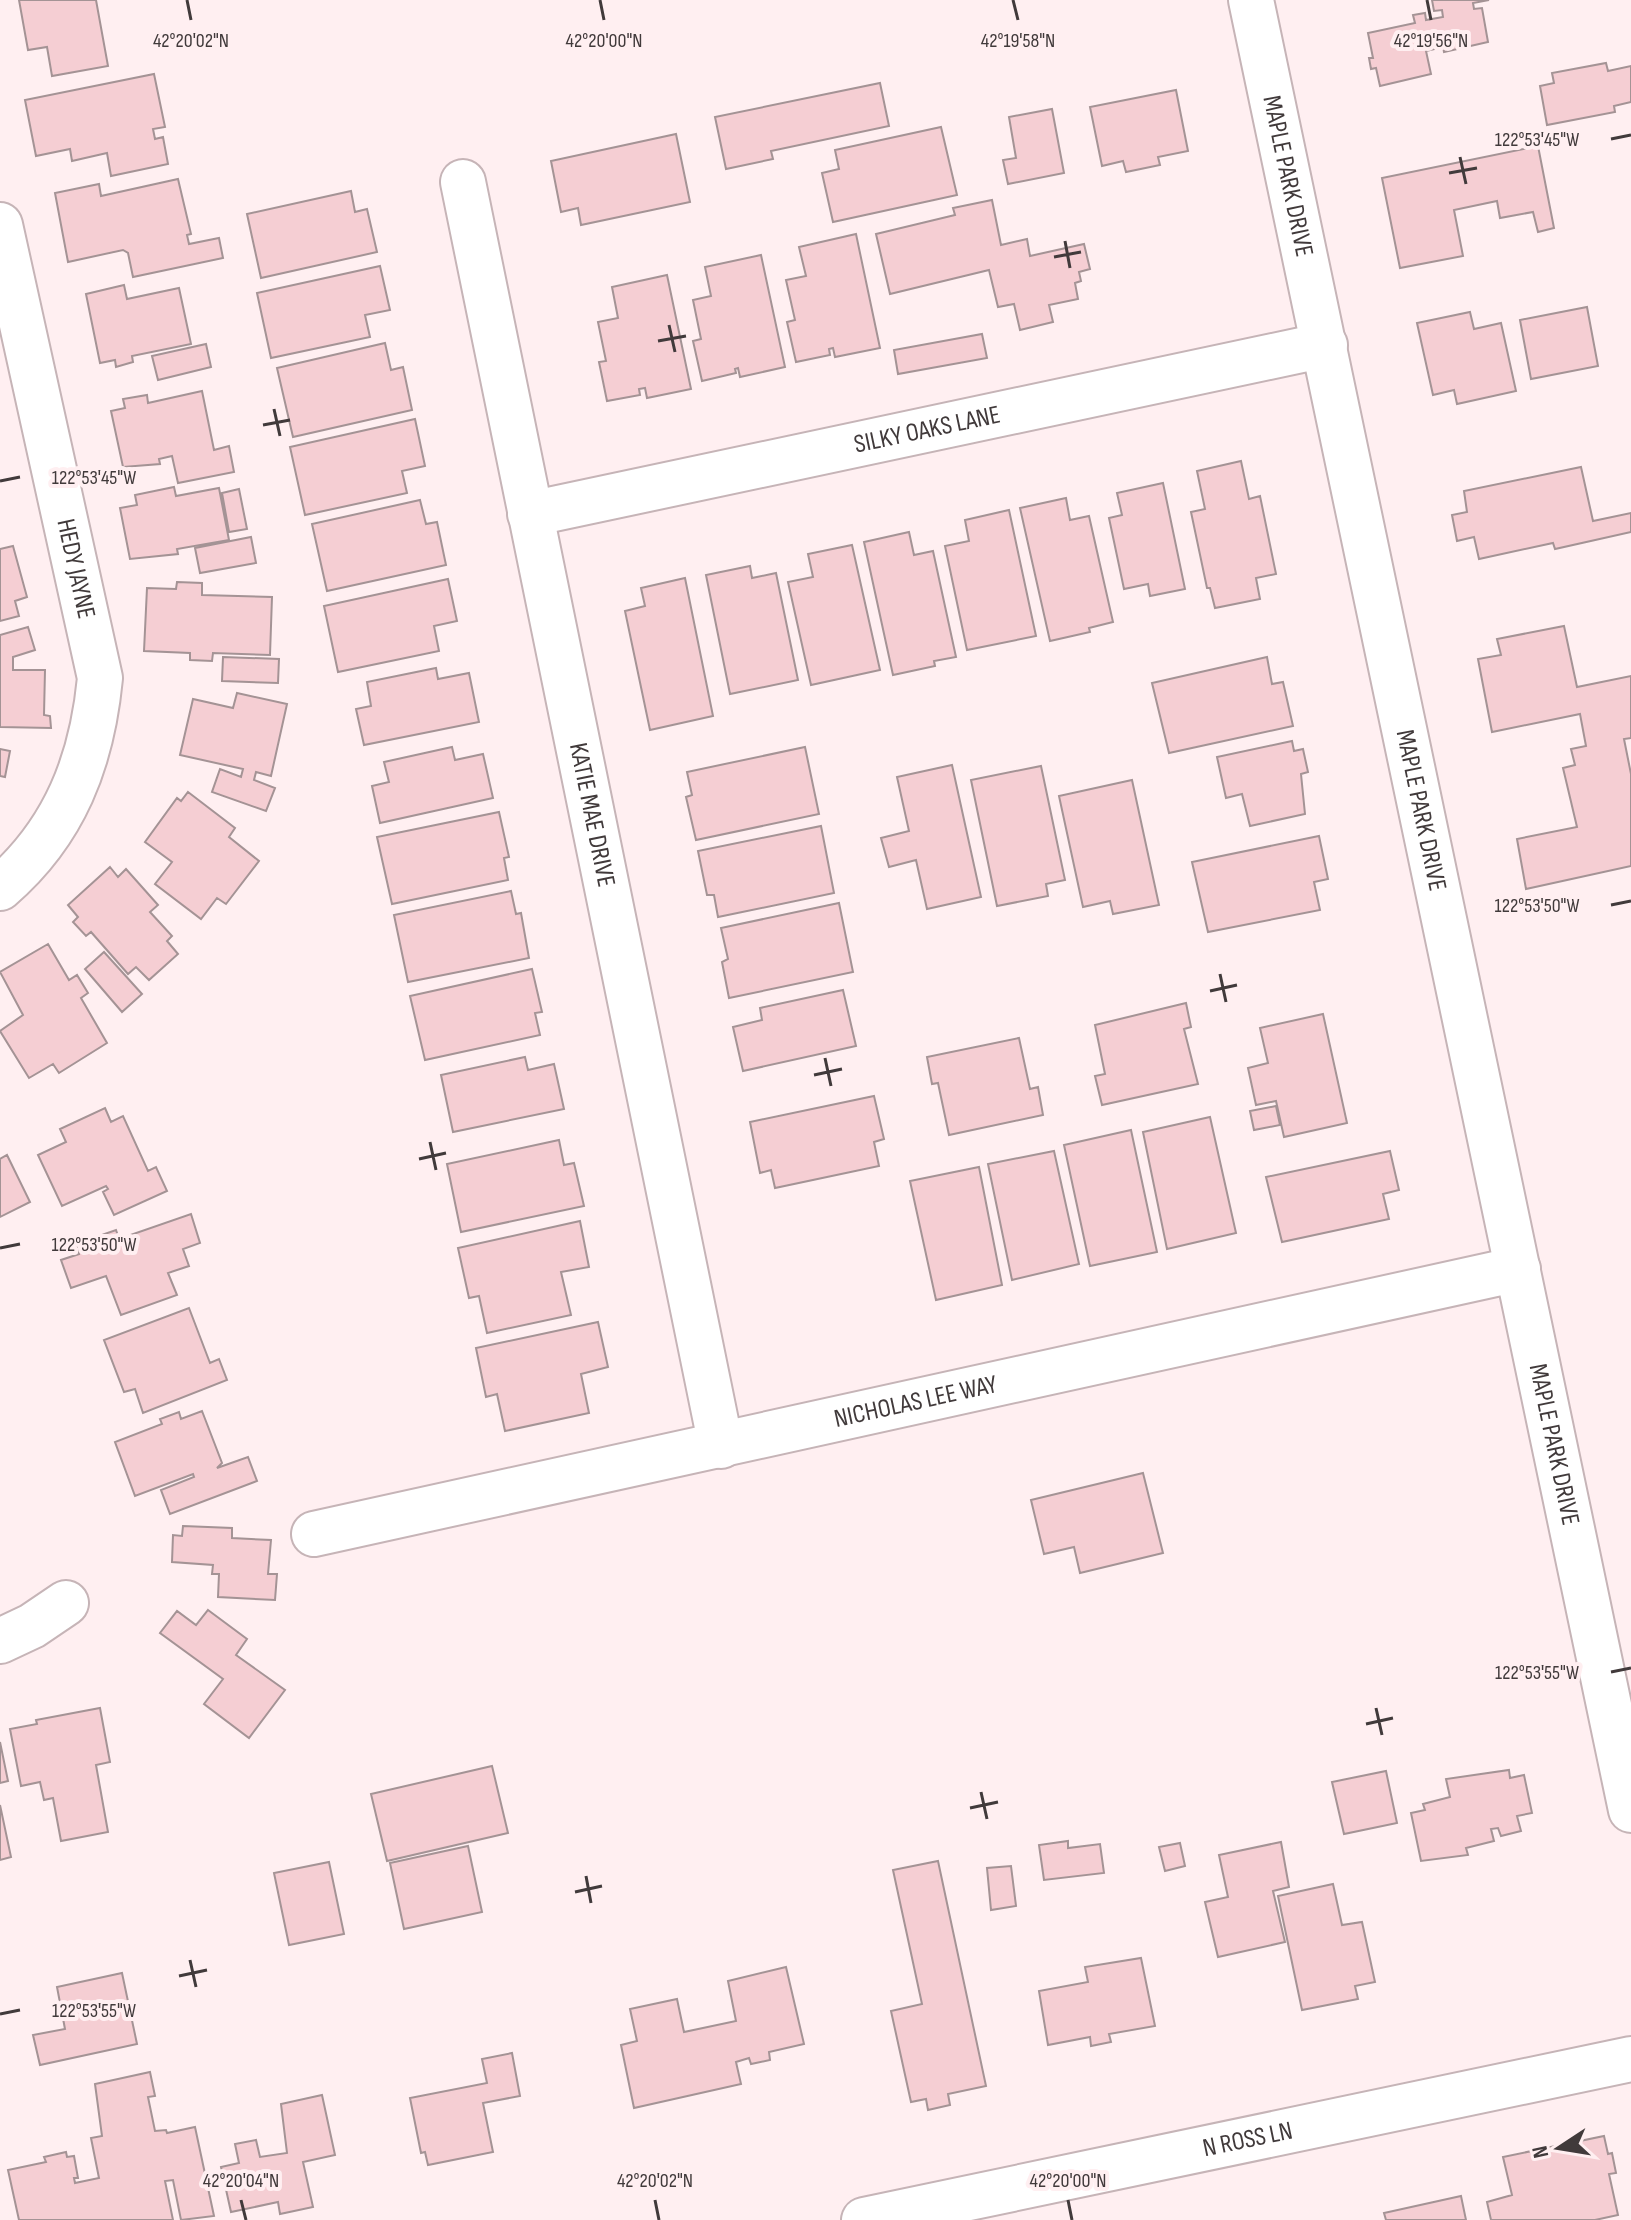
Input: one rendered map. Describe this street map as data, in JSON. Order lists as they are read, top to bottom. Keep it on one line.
{"streets":{"street":["MAPLE PARK DRIVE","SILKY OAKS LANE","HEDY JAYNE","KATIE MAE DRIVE","NICHOLAS LEE WAY","N ROSS LN"]},"crossings":[["MAPLE PARK DRIVE","SILKY OAKS LANE"],["MAPLE PARK DRIVE","NICHOLAS LEE WAY"],["SILKY OAKS LANE","KATIE MAE DRIVE"],["KATIE MAE DRIVE","NICHOLAS LEE WAY"]],"north":"left","coordinates":["42°20'02\"N","42°20'00\"N","42°19'58\"N","42°19'56\"N","122°53'45\"W","122°53'50\"W","122°53'55\"W","42°20'04\"N"]}
